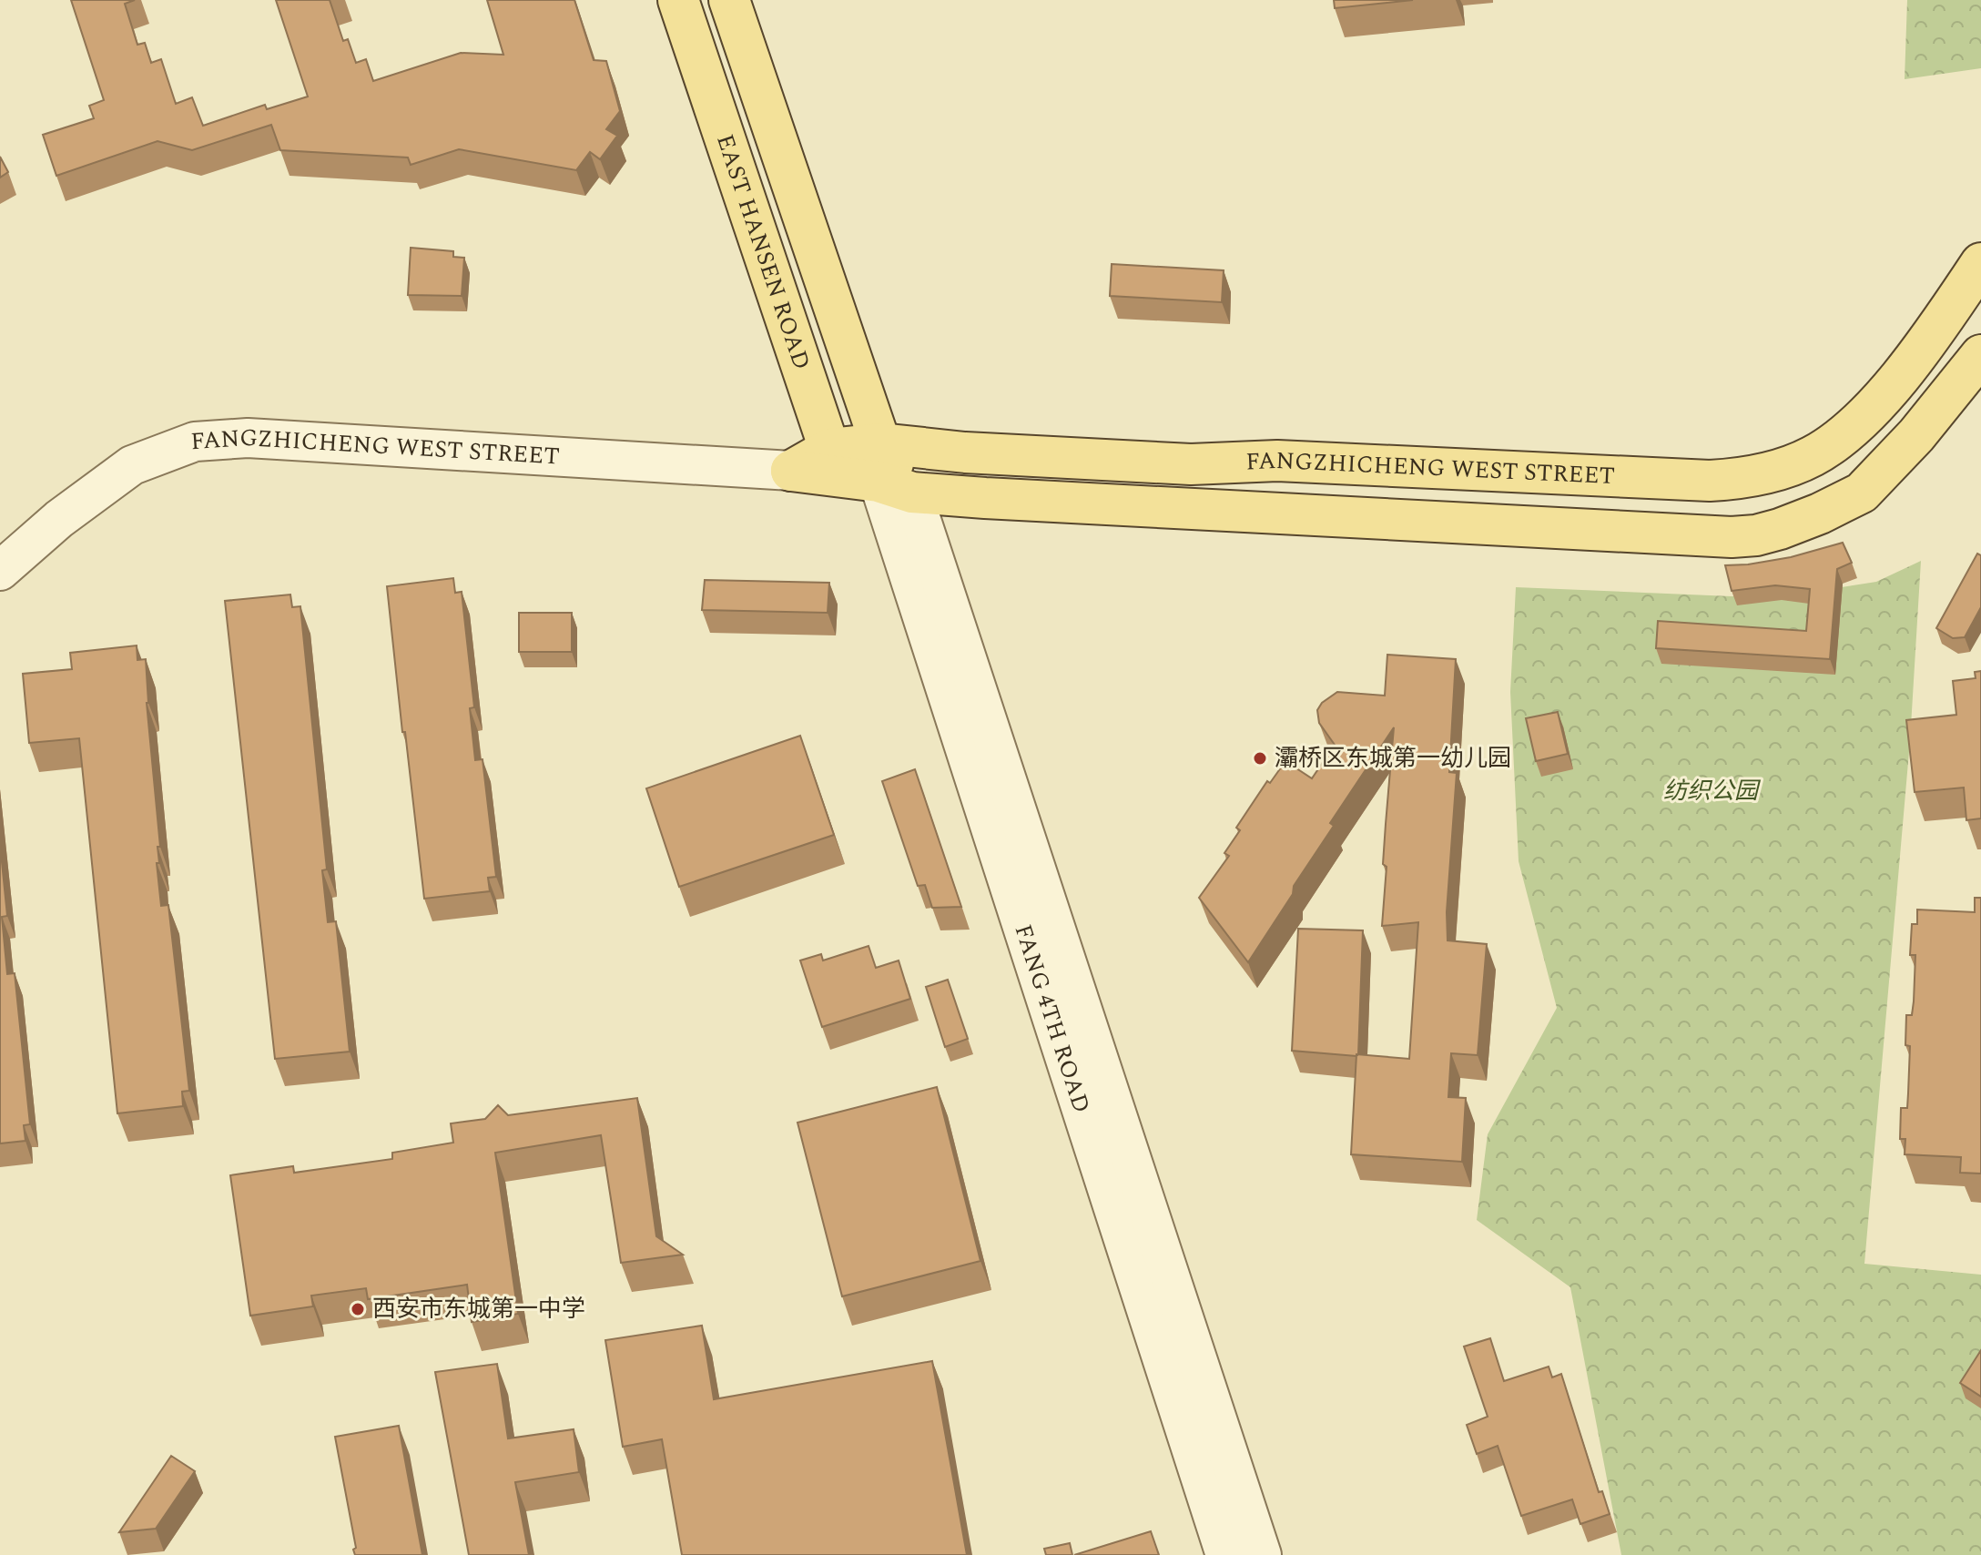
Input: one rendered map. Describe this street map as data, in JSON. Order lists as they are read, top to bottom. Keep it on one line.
{"streets":{"main road":["EAST HANSEN ROAD","FANGZHICHENG WEST STREET"],"street":["FANG 4TH ROAD"]},"crossings":[["EAST HANSEN ROAD","FANGZHICHENG WEST STREET"],["EAST HANSEN ROAD","FANG 4TH ROAD"],["FANGZHICHENG WEST STREET","FANG 4TH ROAD"]],"parks":["纺织公园"],"places":["灞桥区东城第一幼儿园","西安市东城第一中学"]}
